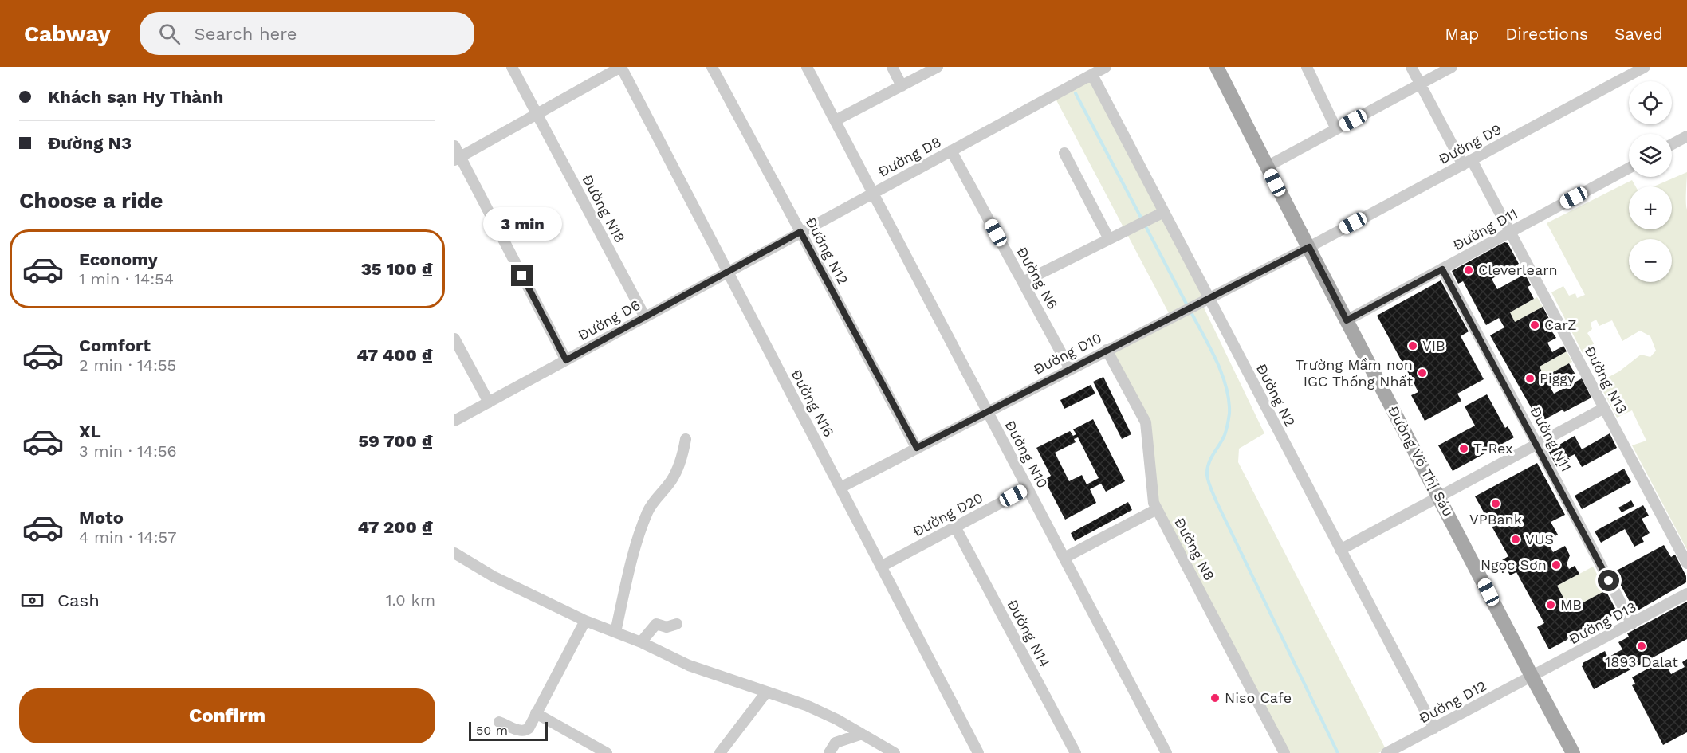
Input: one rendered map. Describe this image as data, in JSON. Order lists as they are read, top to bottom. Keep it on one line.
{"streets":{"main road":["Đường Võ Thị Sáu"],"street":["Đường D9","Đường D8","Đường N18","Đường D11","Đường N12","Đường N6","Đường D6","Đường D10","Đường N13","Đường N2","Đường N16","Đường N11","Đường N10","Đường D20","Đường N8","Đường D13","Đường N14","Đường D12"]},"crossings":[["Đường D9","Đường D10"],["Đường D9","Đường N13"],["Đường D9","Đường Võ Thị Sáu"],["Đường D8","Đường N12"],["Đường D8","Đường N6"],["Đường D8","Đường D6"],["Đường D8","Đường N2"],["Đường D8","Đường N16"],["Đường D8","Đường N10"],["Đường N18","Đường D6"],["Đường D11","Đường N13"],["Đường D11","Đường N11"],["Đường D11","Đường Võ Thị Sáu"],["Đường N12","Đường D10"],["Đường N6","Đường D10"],["Đường D6","Đường N16"],["Đường D10","Đường N2"],["Đường D10","Đường N16"],["Đường D10","Đường N10"],["Đường D10","Đường Võ Thị Sáu"],["Đường D10","Đường N8"],["Đường N2","Đường D12"],["Đường N16","Đường D20"],["Đường N11","Đường D13"],["Đường N10","Đường D20"],["Đường Võ Thị Sáu","Đường D13"],["Đường Võ Thị Sáu","Đường D12"],["Đường D20","Đường N14"],["Đường D13","Đường D12"]],"places":["Cleverlearn","CarZ","VIB","Trường Mầm non IGC Thống Nhất","Piggy","T-Rex","VPBank","VUS","Ngọc Sơn","MB","1893 Dalat","Niso Cafe"],"scale_bar":"50 m","page":{"header":"Cabway","search":"Search here","nav":["Map","Directions","Saved"],"banner":["Khách sạn Hy Thành","Đường N3"],"map_buttons":["+","−"],"heading":"Choose a ride","bubble":"3 min","list":[{"name":"Economy","note":"1 min · 14:54","value":"35 100 ₫"},{"name":"Comfort","note":"2 min · 14:55","value":"47 400 ₫"},{"name":"XL","note":"3 min · 14:56","value":"59 700 ₫"},{"name":"Moto","note":"4 min · 14:57","value":"47 200 ₫"}],"pay":["Cash","1.0 km"],"buttons":"Confirm","scale":"50 m"}}
